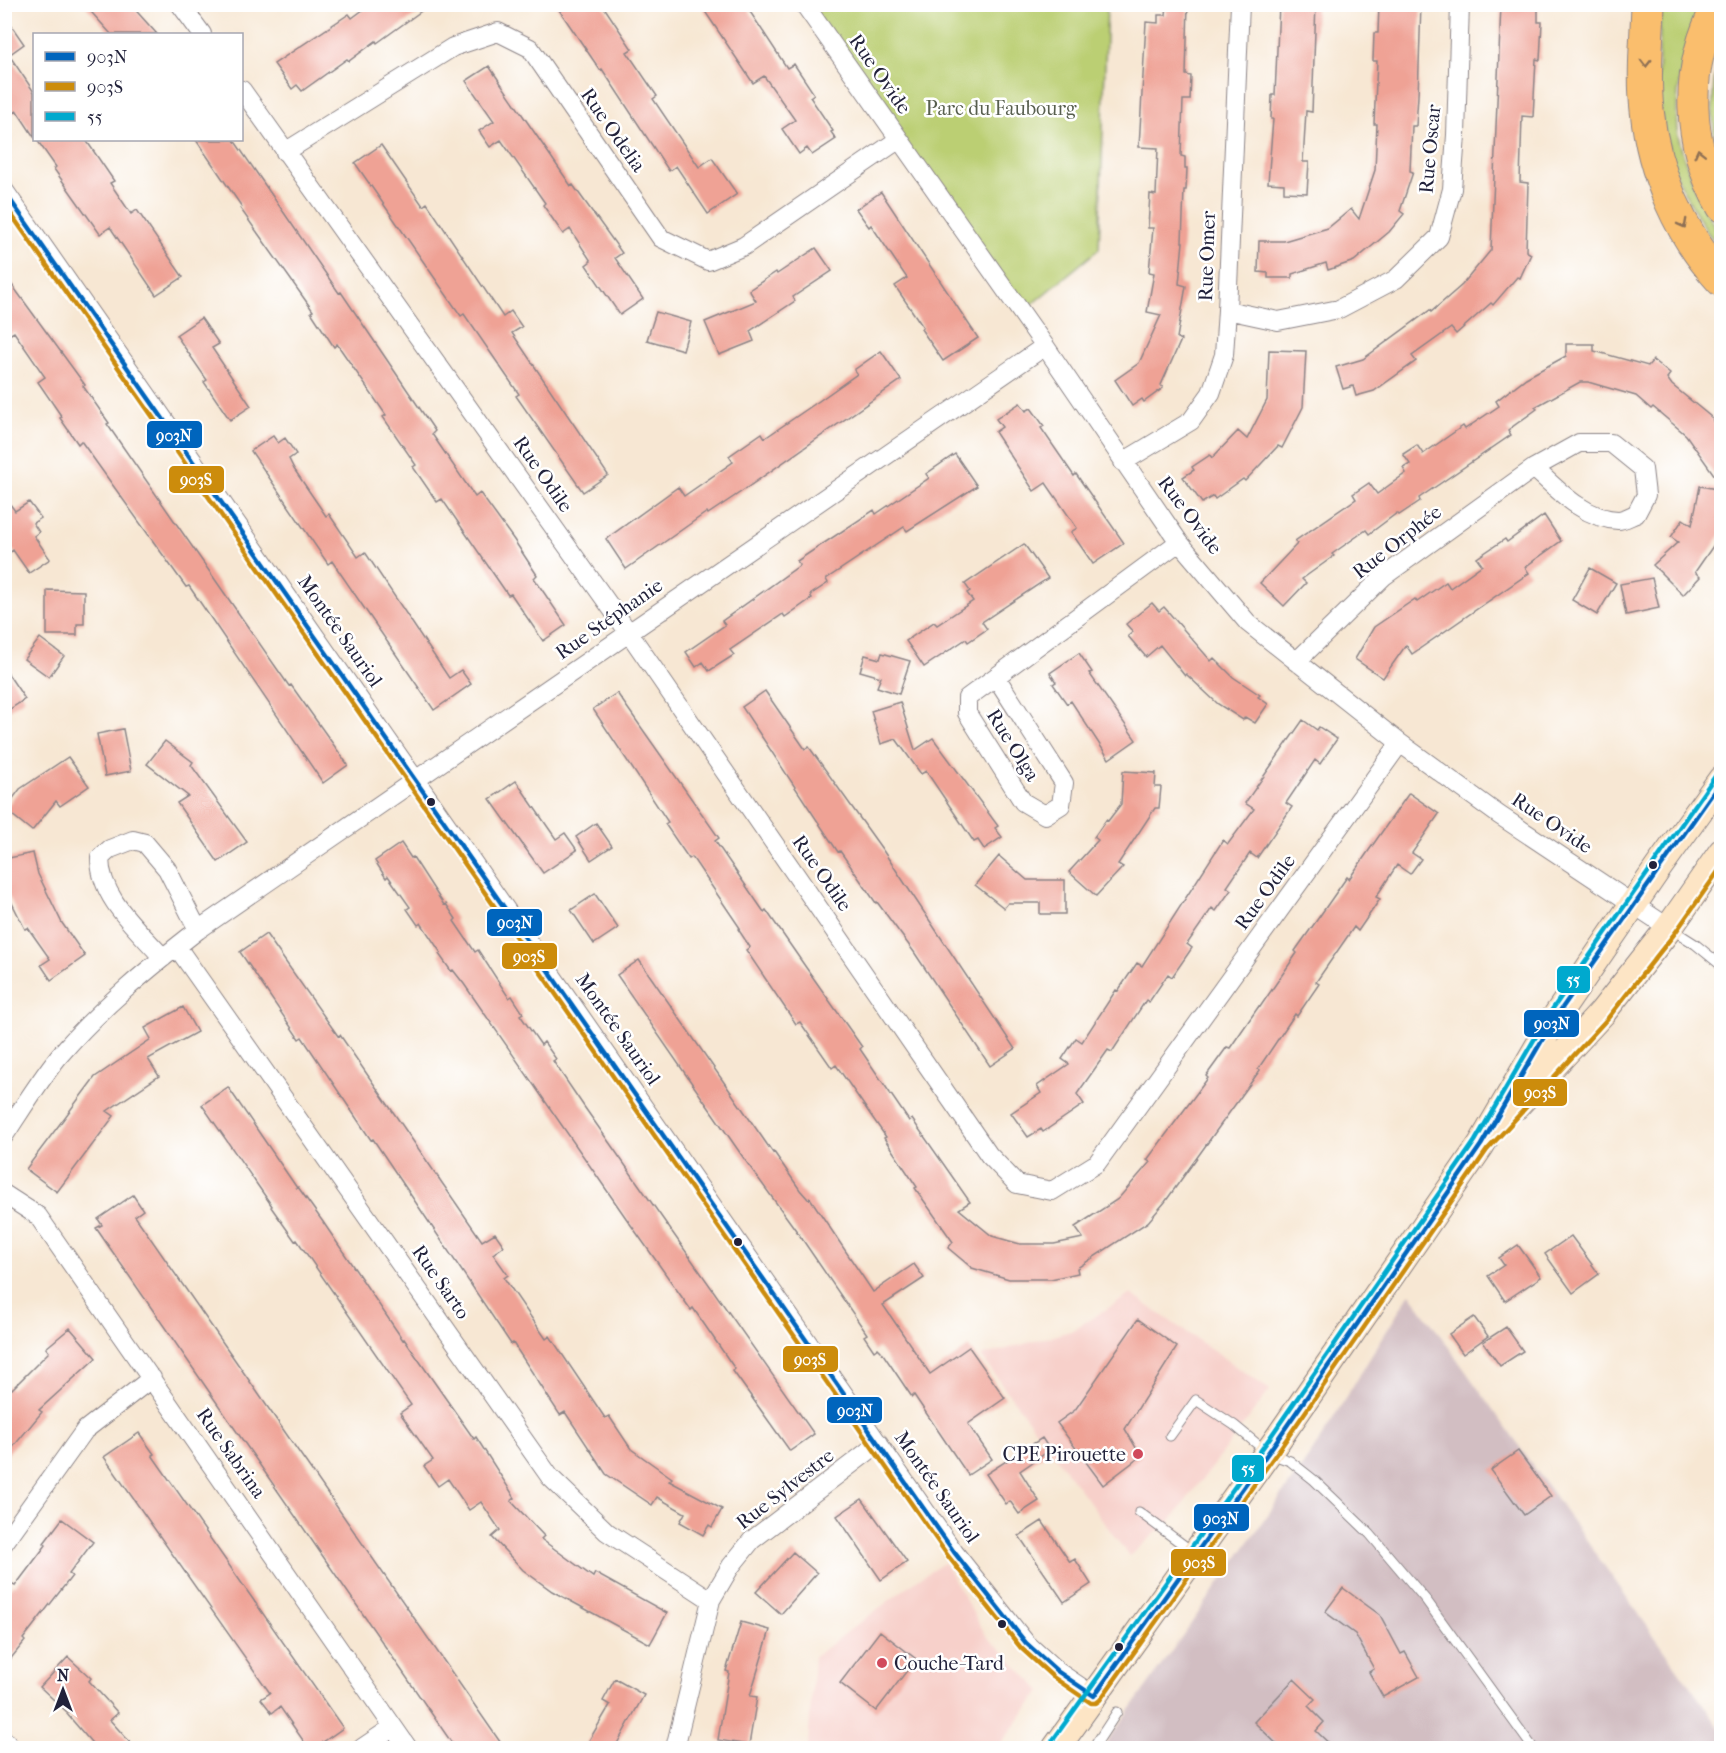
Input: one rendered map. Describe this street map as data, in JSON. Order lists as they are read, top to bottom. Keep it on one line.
{"streets":{"street":["Rue Ovide","Rue Odelia","Rue Oscar","Rue Omer","Rue Odile","Rue Orphée","Rue Stéphanie","Montée Sauriol","Rue Olga","Rue Sarto","Rue Sabrina","Rue Sylvestre"]},"crossings":[["Rue Ovide","Rue Odelia"],["Rue Ovide","Rue Omer"],["Rue Ovide","Rue Odile"],["Rue Ovide","Rue Orphée"],["Rue Ovide","Rue Stéphanie"],["Rue Ovide","Rue Olga"],["Rue Odelia","Rue Odile"],["Rue Oscar","Rue Omer"],["Rue Odile","Rue Stéphanie"],["Rue Stéphanie","Montée Sauriol"],["Rue Stéphanie","Rue Sarto"],["Montée Sauriol","Rue Sylvestre"],["Rue Sarto","Rue Sylvestre"]],"parks":["Parc du Faubourg"],"places":["CPE Pirouette","Couche-Tard"],"lines":["transit line 903N","transit line 903S","transit line 55"],"legend":["903N","903S","55"],"north":"top"}
